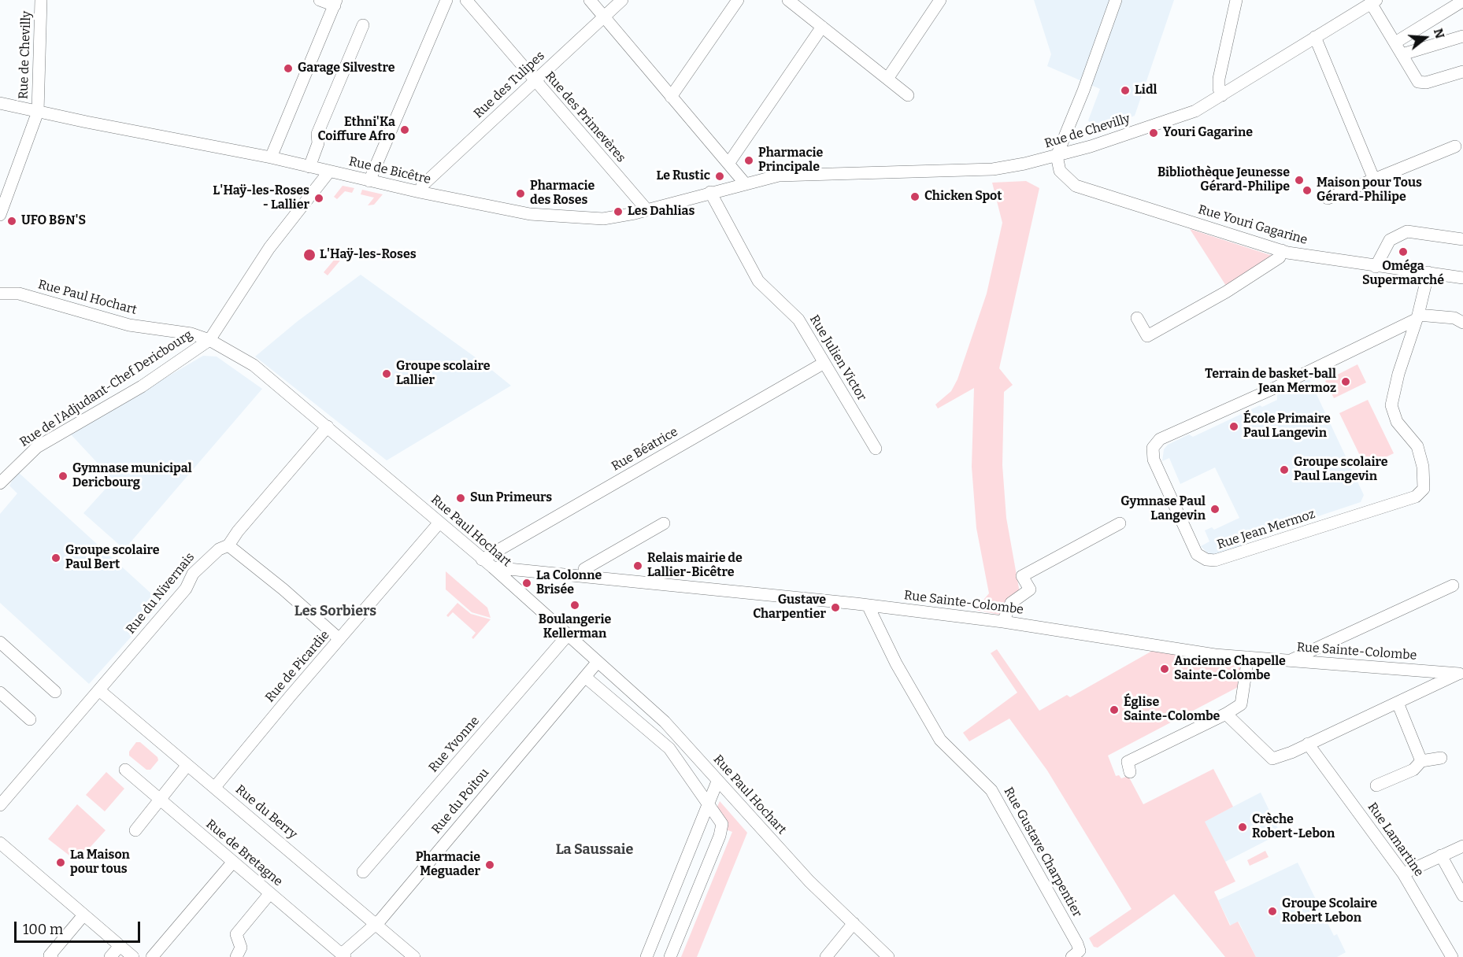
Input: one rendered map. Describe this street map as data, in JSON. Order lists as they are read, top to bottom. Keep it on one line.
{"streets":{"street":["Rue de Chevilly","Rue des Tulipes","Rue des Primevères","Rue de Bicêtre","Rue Youri Gagarine","Rue Paul Hochart","Rue Julien Victor","Rue de l'Adjudant-Chef Dericbourg","Rue Béatrice","Rue Jean Mermoz","Rue du Nivernais","Rue Sainte-Colombe","Rue de Picardie","Rue Yvonne","Rue du Poitou","Rue du Berry","Rue Lamartine","Rue Gustave Charpentier","Rue de Bretagne"]},"crossings":[["Rue de Chevilly","Rue de Bicêtre"],["Rue de Chevilly","Rue Youri Gagarine"],["Rue des Tulipes","Rue des Primevères"],["Rue des Tulipes","Rue de Bicêtre"],["Rue des Primevères","Rue de Bicêtre"],["Rue de Bicêtre","Rue Julien Victor"],["Rue Youri Gagarine","Rue Jean Mermoz"],["Rue Paul Hochart","Rue de l'Adjudant-Chef Dericbourg"],["Rue Paul Hochart","Rue Béatrice"],["Rue Paul Hochart","Rue du Nivernais"],["Rue Paul Hochart","Rue Sainte-Colombe"],["Rue Paul Hochart","Rue de Picardie"],["Rue Paul Hochart","Rue Yvonne"],["Rue Paul Hochart","Rue du Poitou"],["Rue Julien Victor","Rue Béatrice"],["Rue du Nivernais","Rue du Berry"],["Rue Sainte-Colombe","Rue Gustave Charpentier"],["Rue de Picardie","Rue du Berry"],["Rue du Poitou","Rue du Berry"],["Rue du Poitou","Rue de Bretagne"]],"districts":["Les Sorbiers","La Saussaie"],"places":["Garage Silvestre","Lidl","Ethni'Ka Coiffure Afro","Youri Gagarine","Pharmacie Principale","Le Rustic","Bibliothèque Jeunesse Gérard-Philipe","Maison pour Tous Gérard-Philipe","Pharmacie des Roses","Chicken Spot","L'Haÿ-les-Roses - Lallier","Les Dahlias","UFO B&N'S","Oméga Supermarché","L'Haÿ-les-Roses","Groupe scolaire Lallier","Terrain de basket-ball Jean Mermoz","École Primaire Paul Langevin","Groupe scolaire Paul Langevin","Gymnase municipal Dericbourg","Sun Primeurs","Gymnase Paul Langevin","Groupe scolaire Paul Bert","Relais mairie de Lallier-Bicêtre","La Colonne Brisée","Boulangerie Kellerman","Gustave Charpentier","Ancienne Chapelle Sainte-Colombe","Église Sainte-Colombe","Crèche Robert-Lebon","La Maison pour tous","Pharmacie Meguader","Groupe Scolaire Robert Lebon"],"scale_bar":"100 m","north":"right"}
